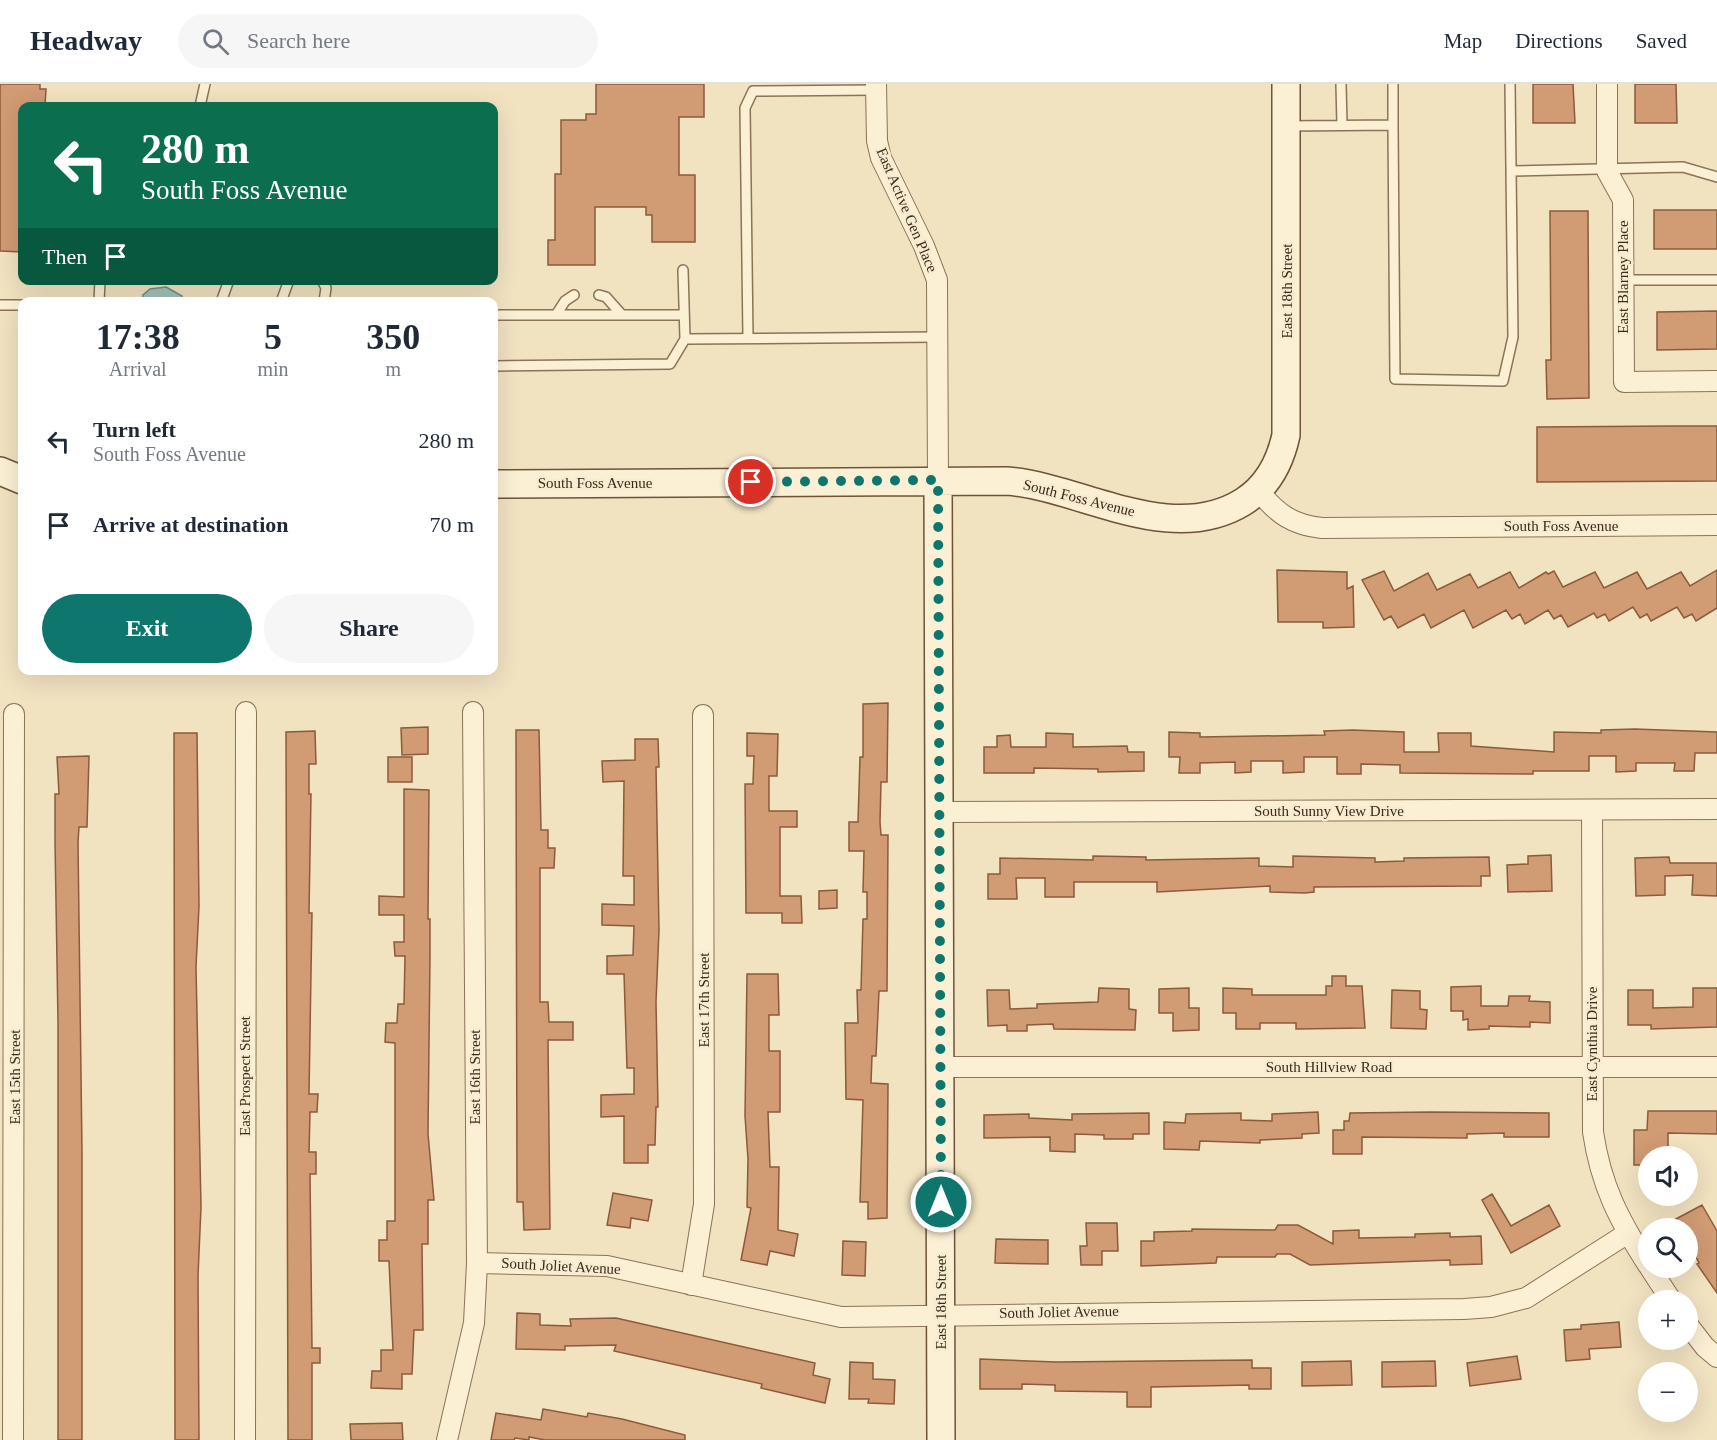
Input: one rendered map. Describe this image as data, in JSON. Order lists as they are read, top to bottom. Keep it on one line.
{"streets":{"street":["East Active Gen Place","East Blarney Place","East 18th Street","South Foss Avenue","South Sunny View Drive","East 17th Street","East Cynthia Drive","South Hillview Road","East Prospect Street","East 15th Street","East 16th Street","South Joliet Avenue"]},"crossings":[["East Active Gen Place","East 18th Street"],["East Active Gen Place","South Foss Avenue"],["East 18th Street","South Foss Avenue"],["East 18th Street","South Sunny View Drive"],["East 18th Street","South Hillview Road"],["East 18th Street","South Joliet Avenue"],["South Sunny View Drive","East Cynthia Drive"],["East 17th Street","South Joliet Avenue"],["East Cynthia Drive","South Hillview Road"],["East Cynthia Drive","South Joliet Avenue"],["East 16th Street","South Joliet Avenue"]],"page":{"header":"Headway","search":"Search here","nav":["Map","Directions","Saved"],"turn":["280 m","South Foss Avenue"],"then":"Then","eta":["17:38","Arrival","5","min","350","m"],"list":[{"name":"Turn left","note":"South Foss Avenue","value":"280 m"},{"name":"Arrive at destination","value":"70 m"}],"buttons":["Exit","Share"],"map_buttons":["+","−"]}}
